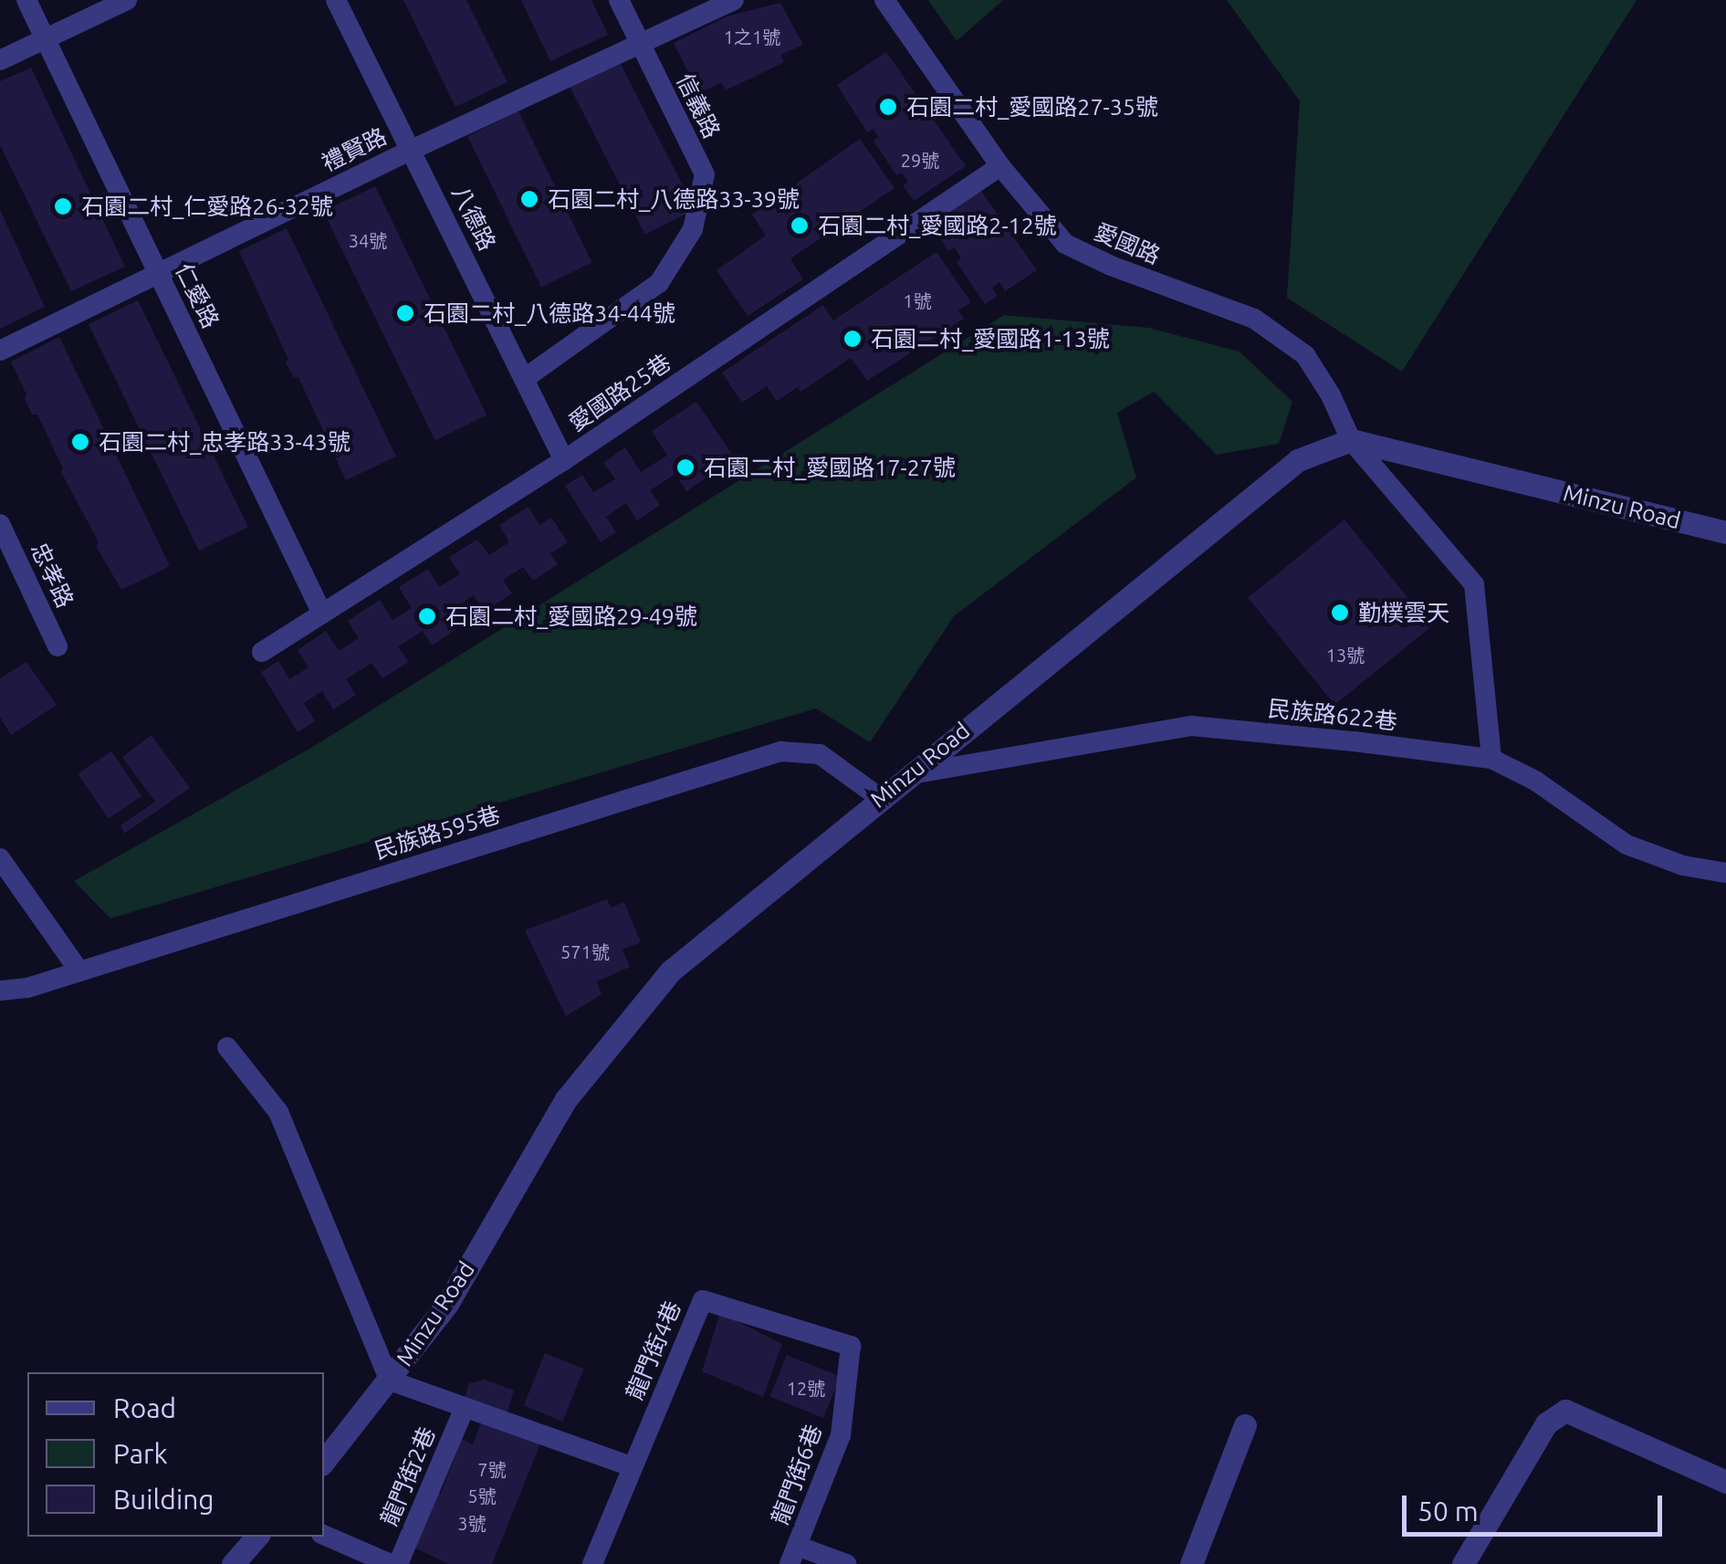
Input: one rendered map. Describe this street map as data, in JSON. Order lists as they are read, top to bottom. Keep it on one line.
{"streets":{"street":["Minzu Road"],"lane":["信義路","禮賢路","八德路","愛國路","仁愛路","愛國路25巷","忠孝路","民族路622巷","民族路595巷","龍門街4巷","龍門街6巷","龍門街2巷"]},"crossings":[["信義路","禮賢路"],["信義路","八德路"],["禮賢路","八德路"],["禮賢路","仁愛路"],["八德路","愛國路25巷"],["愛國路","愛國路25巷"],["愛國路","Minzu Road"],["愛國路","民族路622巷"],["仁愛路","愛國路25巷"],["Minzu Road","民族路622巷"],["Minzu Road","民族路595巷"],["龍門街4巷","龍門街6巷"]],"places":["石園二村_愛國路27-35號","石園二村_八德路33-39號","石園二村_仁愛路26-32號","石園二村_愛國路2-12號","石園二村_八德路34-44號","石園二村_愛國路1-13號","石園二村_忠孝路33-43號","石園二村_愛國路17-27號","勤樸雲天","石園二村_愛國路29-49號"],"house_numbers":["1之1號","29號","34號","1號","13號","571號","12號","7號","5號","3號"],"legend":["Road","Park","Building"],"scale_bar":"50 m"}
